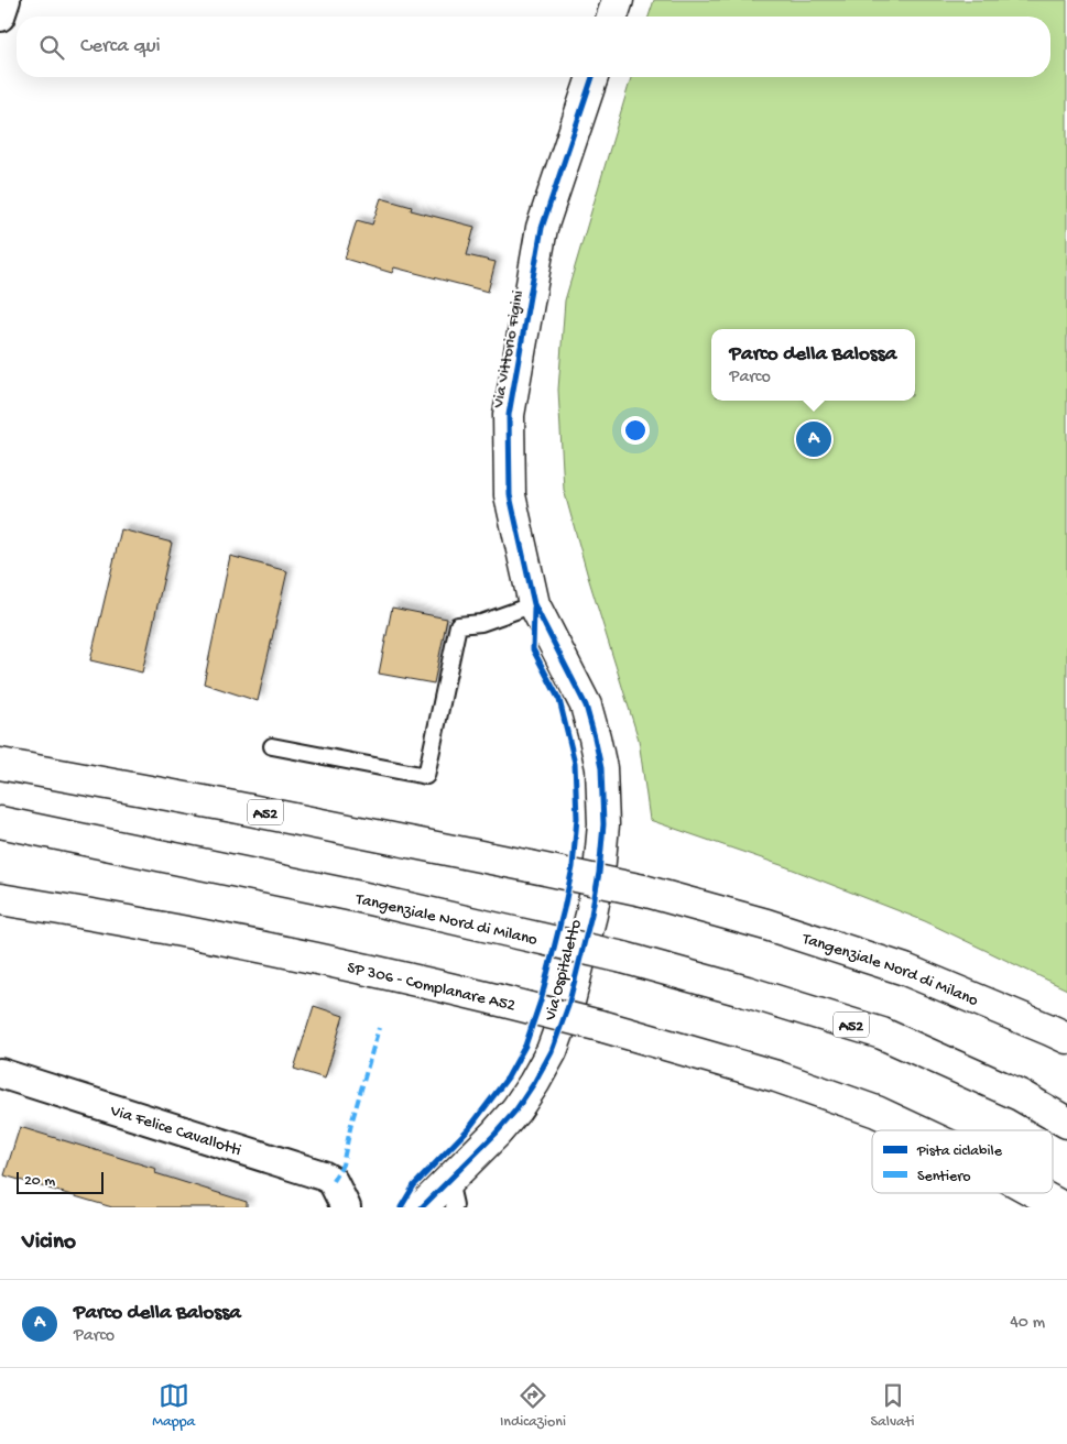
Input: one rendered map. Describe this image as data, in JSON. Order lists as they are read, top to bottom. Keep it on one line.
{"streets":{"main road":["Via Vittorio Figini","A52","Tangenziale Nord di Milano","Via Ospitaletto","SP 306 - Complanare A52"],"street":["Via Felice Cavallotti"]},"crossings":[["Via Vittorio Figini","Via Ospitaletto"]],"legend":["Pista ciclabile","Sentiero"],"scale_bar":"20 m","page":{"search":"Cerca qui","popup":["Parco della Balossa","Parco"],"pins":"A","scale":"20 m","heading":"Vicino","list":[{"mark":"A","name":"Parco della Balossa","note":"Parco","value":"40 m"}],"nav":["Mappa","Indicazioni","Salvati"]}}
